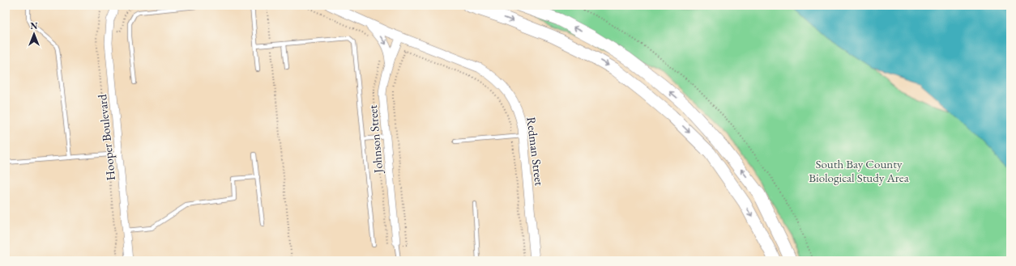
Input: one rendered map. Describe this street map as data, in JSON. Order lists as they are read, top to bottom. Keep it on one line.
{"streets":{"street":["Hooper Boulevard","Johnson Street","Redman Street"]},"crossings":[["Johnson Street","Redman Street"]],"parks":["South Bay County Biological Study Area"],"north":"top"}
